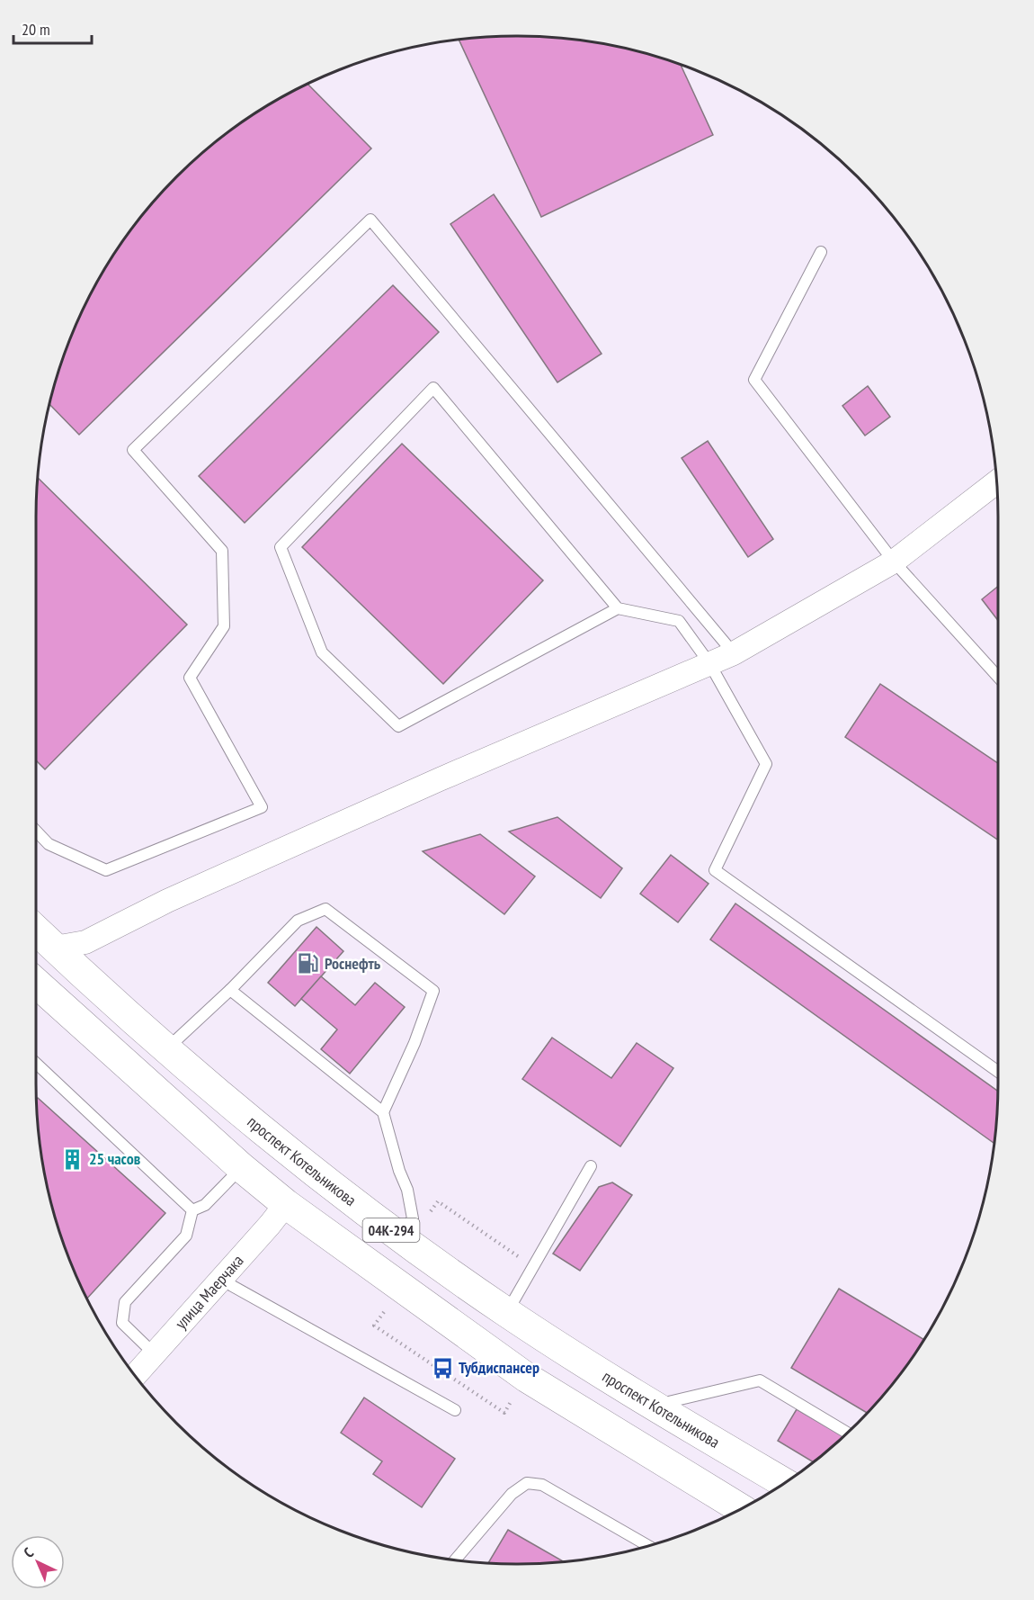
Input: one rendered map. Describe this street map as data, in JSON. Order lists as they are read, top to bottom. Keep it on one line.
{"streets":{"highway":["проспект Котельникова","04К-294"],"street":["улица Маерчака"]},"crossings":[["04К-294","улица Маерчака"]],"places":{"fuel station":["Роснефть"],"building":["25 часов"],"bus stop":["Тубдиспансер"]},"scale_bar":"20 m","north":"top left"}
